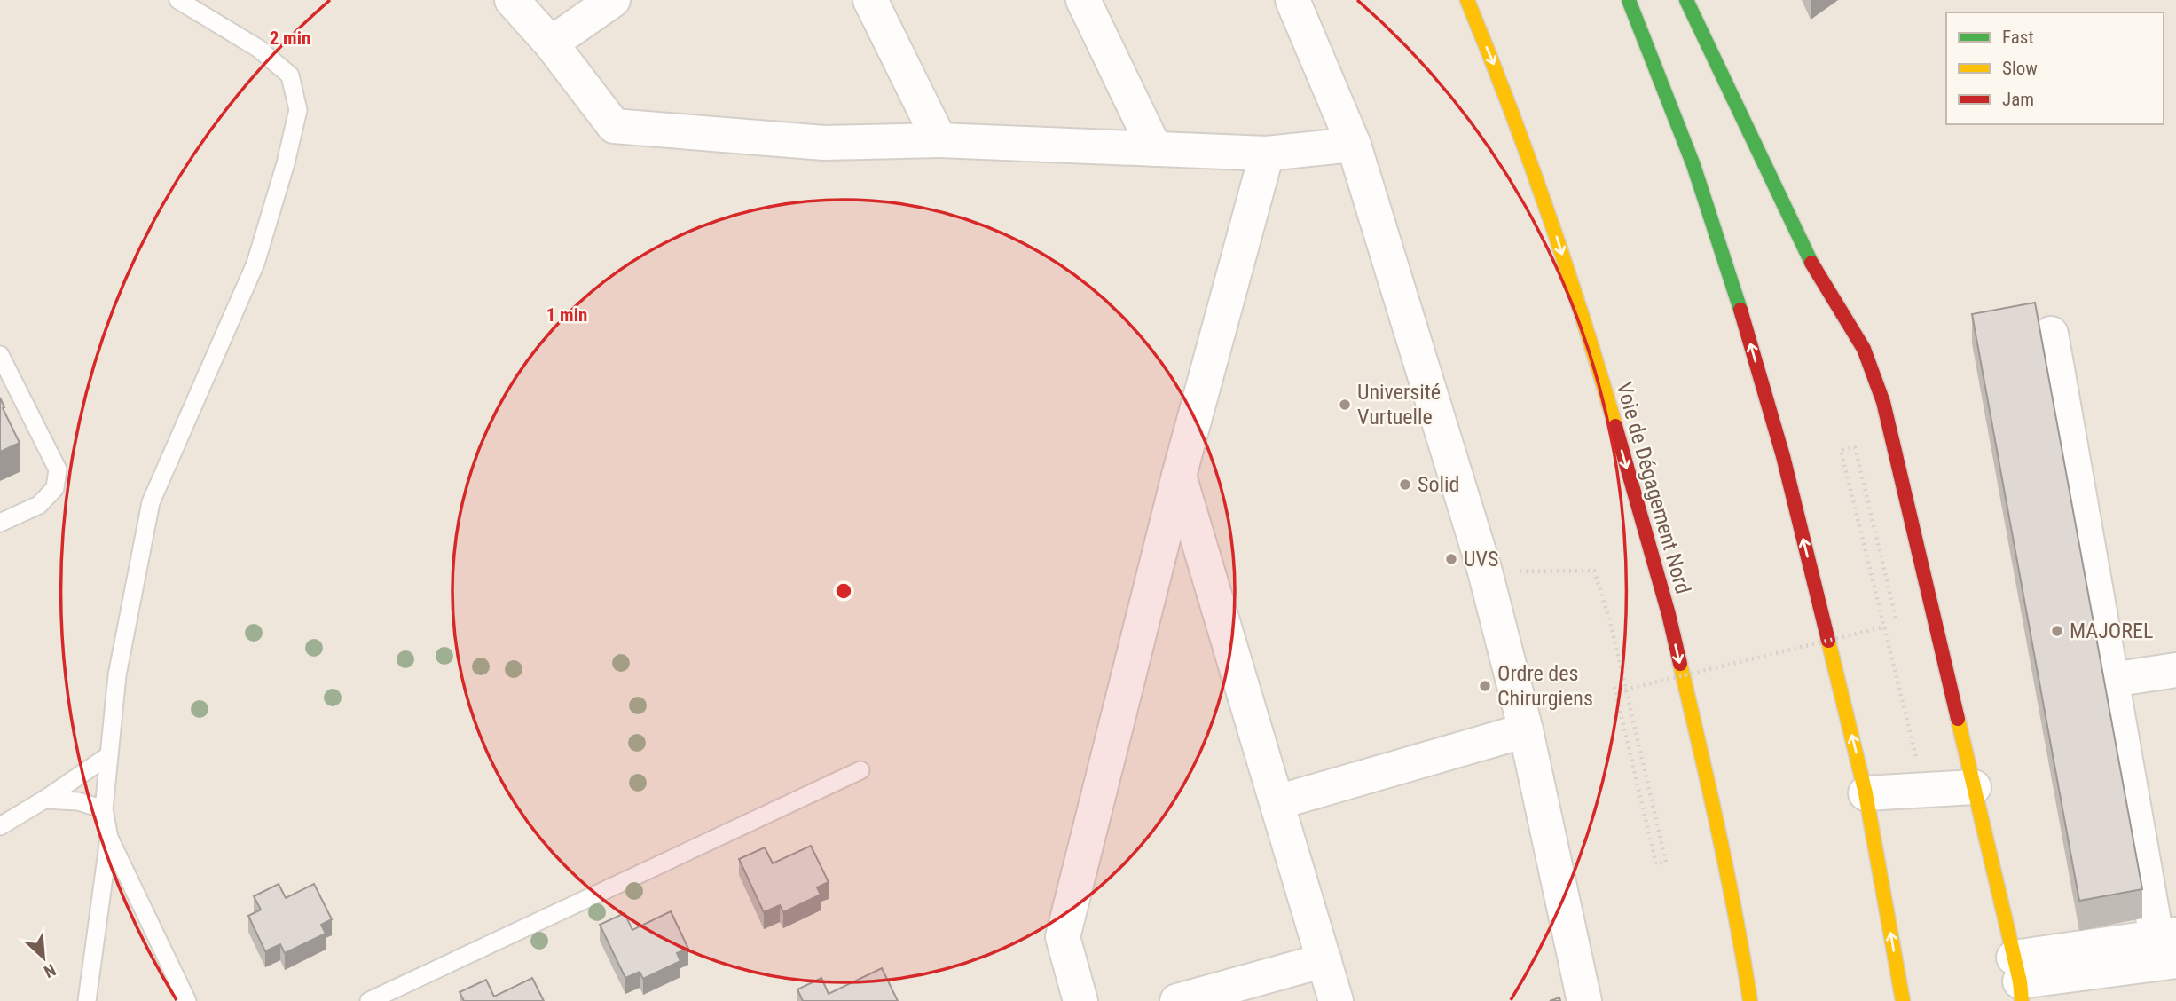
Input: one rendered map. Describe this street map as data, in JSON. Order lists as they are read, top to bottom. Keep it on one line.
{"streets":{"main road":["Voie de Dégagement Nord"]},"one_way":["Voie de Dégagement Nord"],"places":["Université Vurtuelle","Solid","UVS","MAJOREL","Ordre des Chirurgiens"],"legend":["Fast","Slow","Jam"],"north":"bottom right","rings":["2 min","1 min"]}
